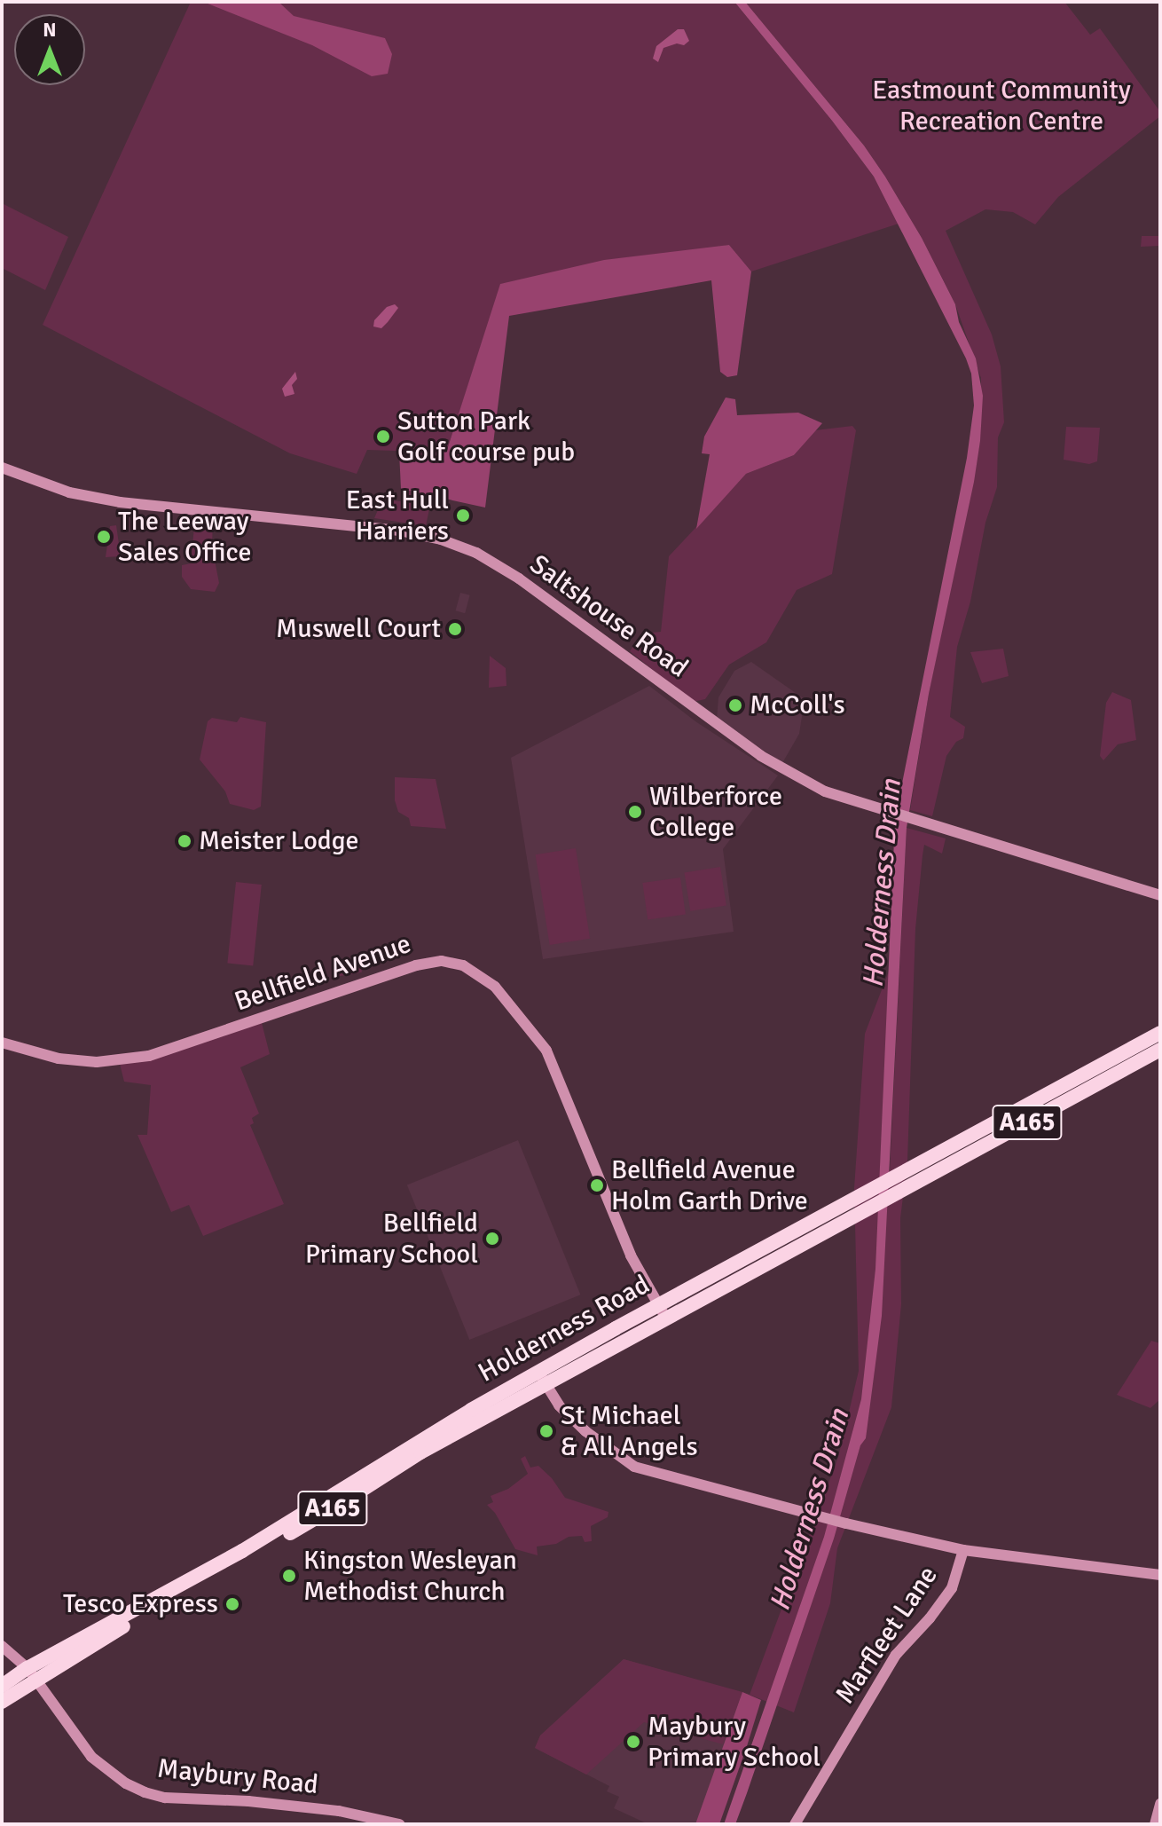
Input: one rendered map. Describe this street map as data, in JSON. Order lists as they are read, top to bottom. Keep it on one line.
{"streets":{"highway":["A165","Holderness Road"],"street":["Saltshouse Road","Bellfield Avenue","Marfleet Lane","Maybury Road"]},"crossings":[["Bellfield Avenue","Holderness Road"],["Holderness Road","Marfleet Lane"],["Holderness Road","Maybury Road"]],"water":["Holderness Drain"],"parks":["Eastmount Community Recreation Centre"],"places":["Sutton Park Golf course pub","East Hull Harriers","The Leeway Sales Office","Muswell Court","McColl's","Wilberforce College","Meister Lodge","Bellfield Avenue Holm Garth Drive","Bellfield Primary School","St Michael & All Angels","Kingston Wesleyan Methodist Church","Tesco Express","Maybury Primary School"],"north":"top"}
